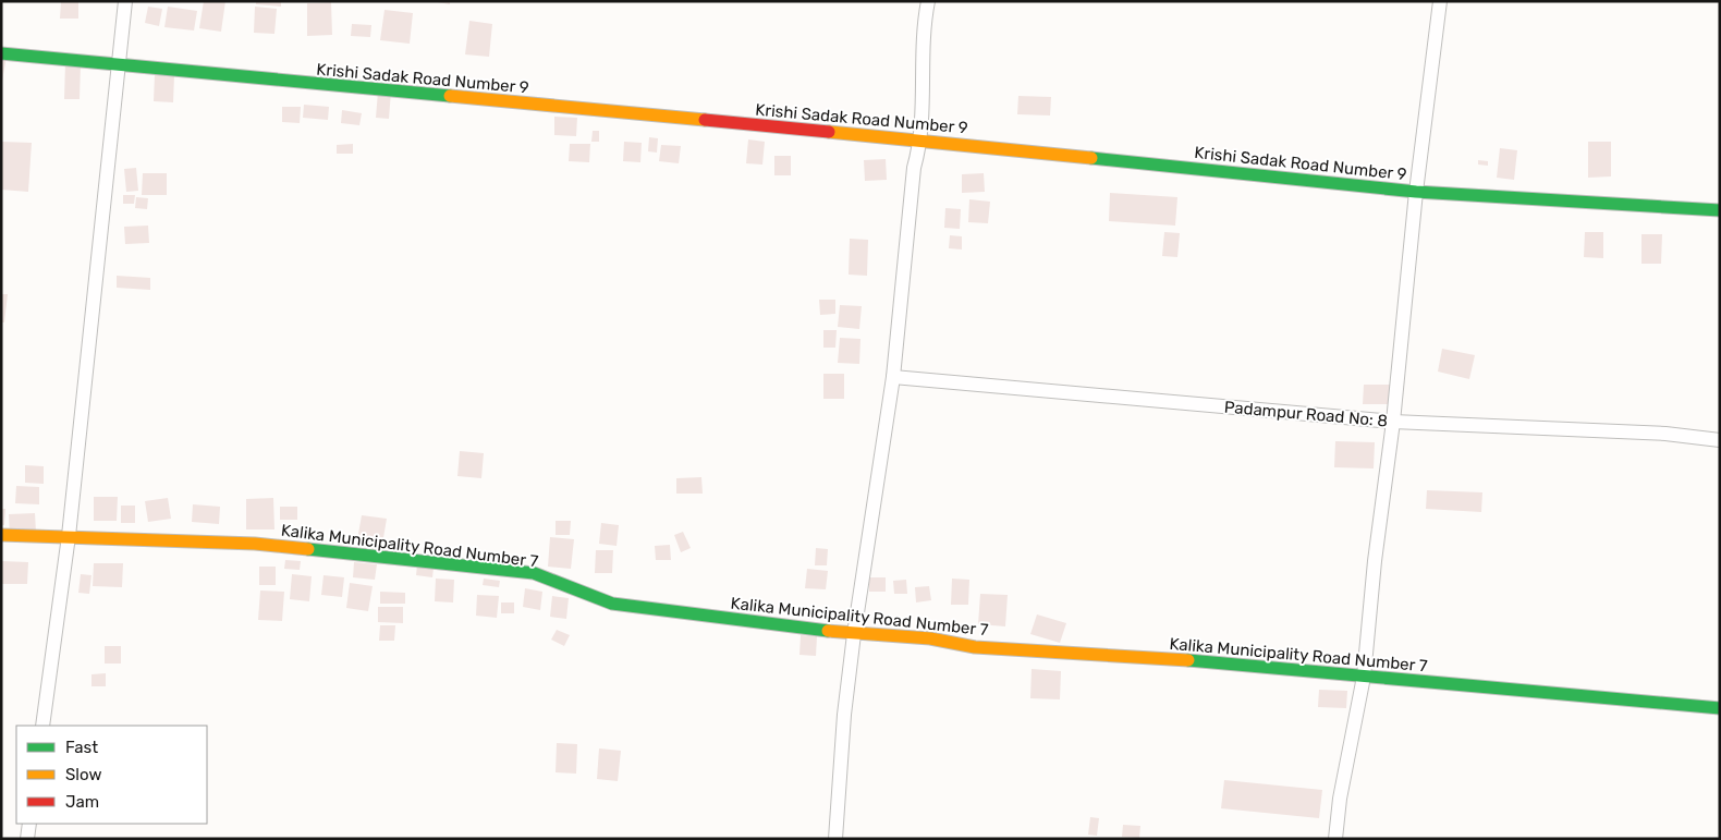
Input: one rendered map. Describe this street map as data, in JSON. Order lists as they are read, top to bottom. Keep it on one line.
{"streets":{"street":["Krishi Sadak Road Number 9","Padampur Road No: 8","Kalika Municipality Road Number 7"]},"legend":["Fast","Slow","Jam"]}
